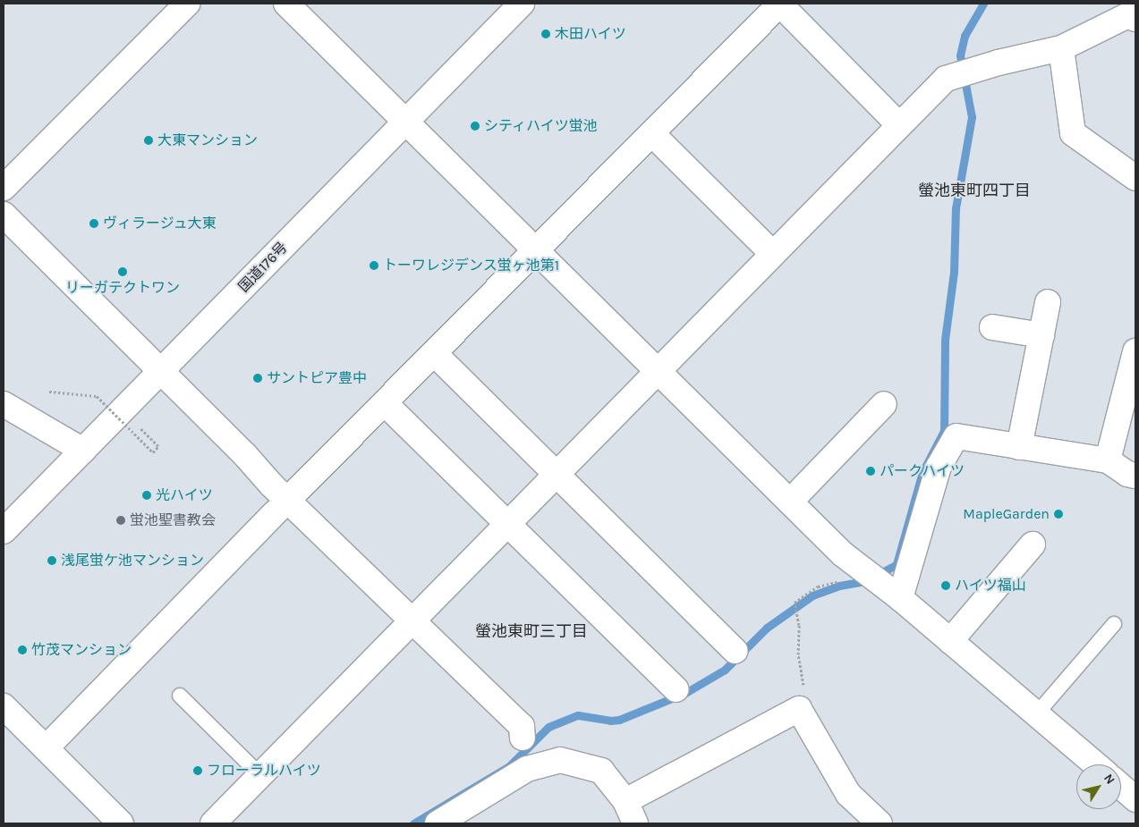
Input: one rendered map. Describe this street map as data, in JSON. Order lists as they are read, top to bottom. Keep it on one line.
{"streets":{"main road":["国道176号"]},"districts":["螢池東町四丁目","螢池東町三丁目"],"places":["木田ハイツ","シティハイツ蛍池","大東マンション","ヴィラージュ大東","トーワレジデンス蛍ヶ池第1","リーガテクトワン","サントピア豊中","パークハイツ","光ハイツ","MapleGarden","蛍池聖書教会","浅尾蛍ケ池マンション","ハイツ福山","竹茂マンション","フローラルハイツ"],"north":"top right"}
